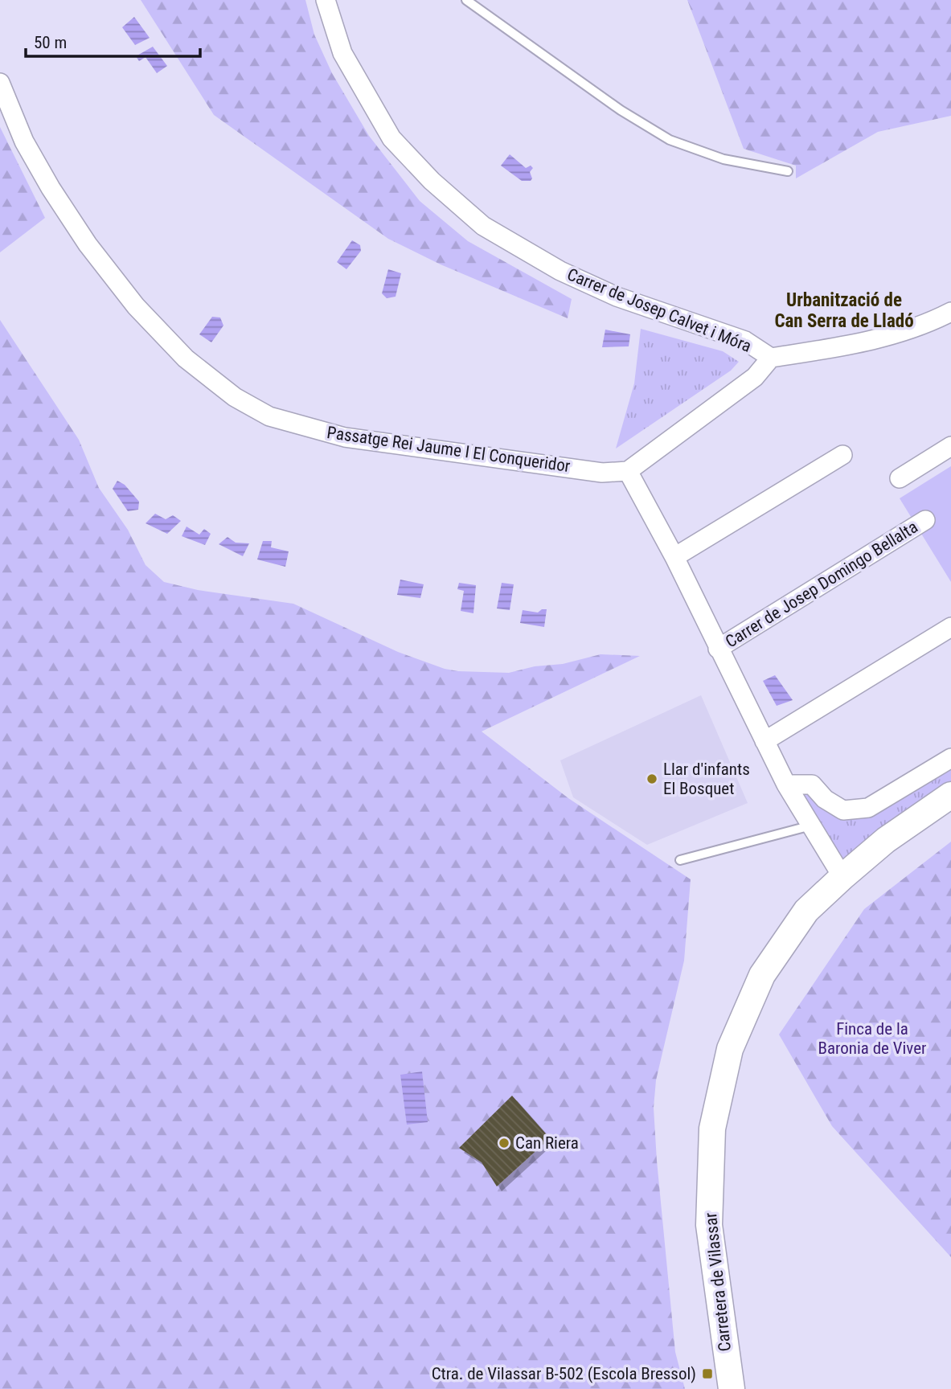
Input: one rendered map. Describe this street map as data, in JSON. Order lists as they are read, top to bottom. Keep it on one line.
{"streets":{"street":["Carrer de Josep Calvet i Móra","Passatge Rei Jaume I El Conqueridor","Carrer de Josep Domingo Bellalta","Carretera de Vilassar"]},"crossings":[["Passatge Rei Jaume I El Conqueridor","Carrer de Josep Domingo Bellalta"],["Carrer de Josep Domingo Bellalta","Carretera de Vilassar"]],"districts":["Urbanització de Can Serra de Lladó"],"parks":["Finca de la Baronia de Viver"],"places":{"other":["Llar d'infants El Bosquet","Can Riera"],"transit":["Ctra. de Vilassar B-502 (Escola Bressol)"]},"scale_bar":"50 m"}
